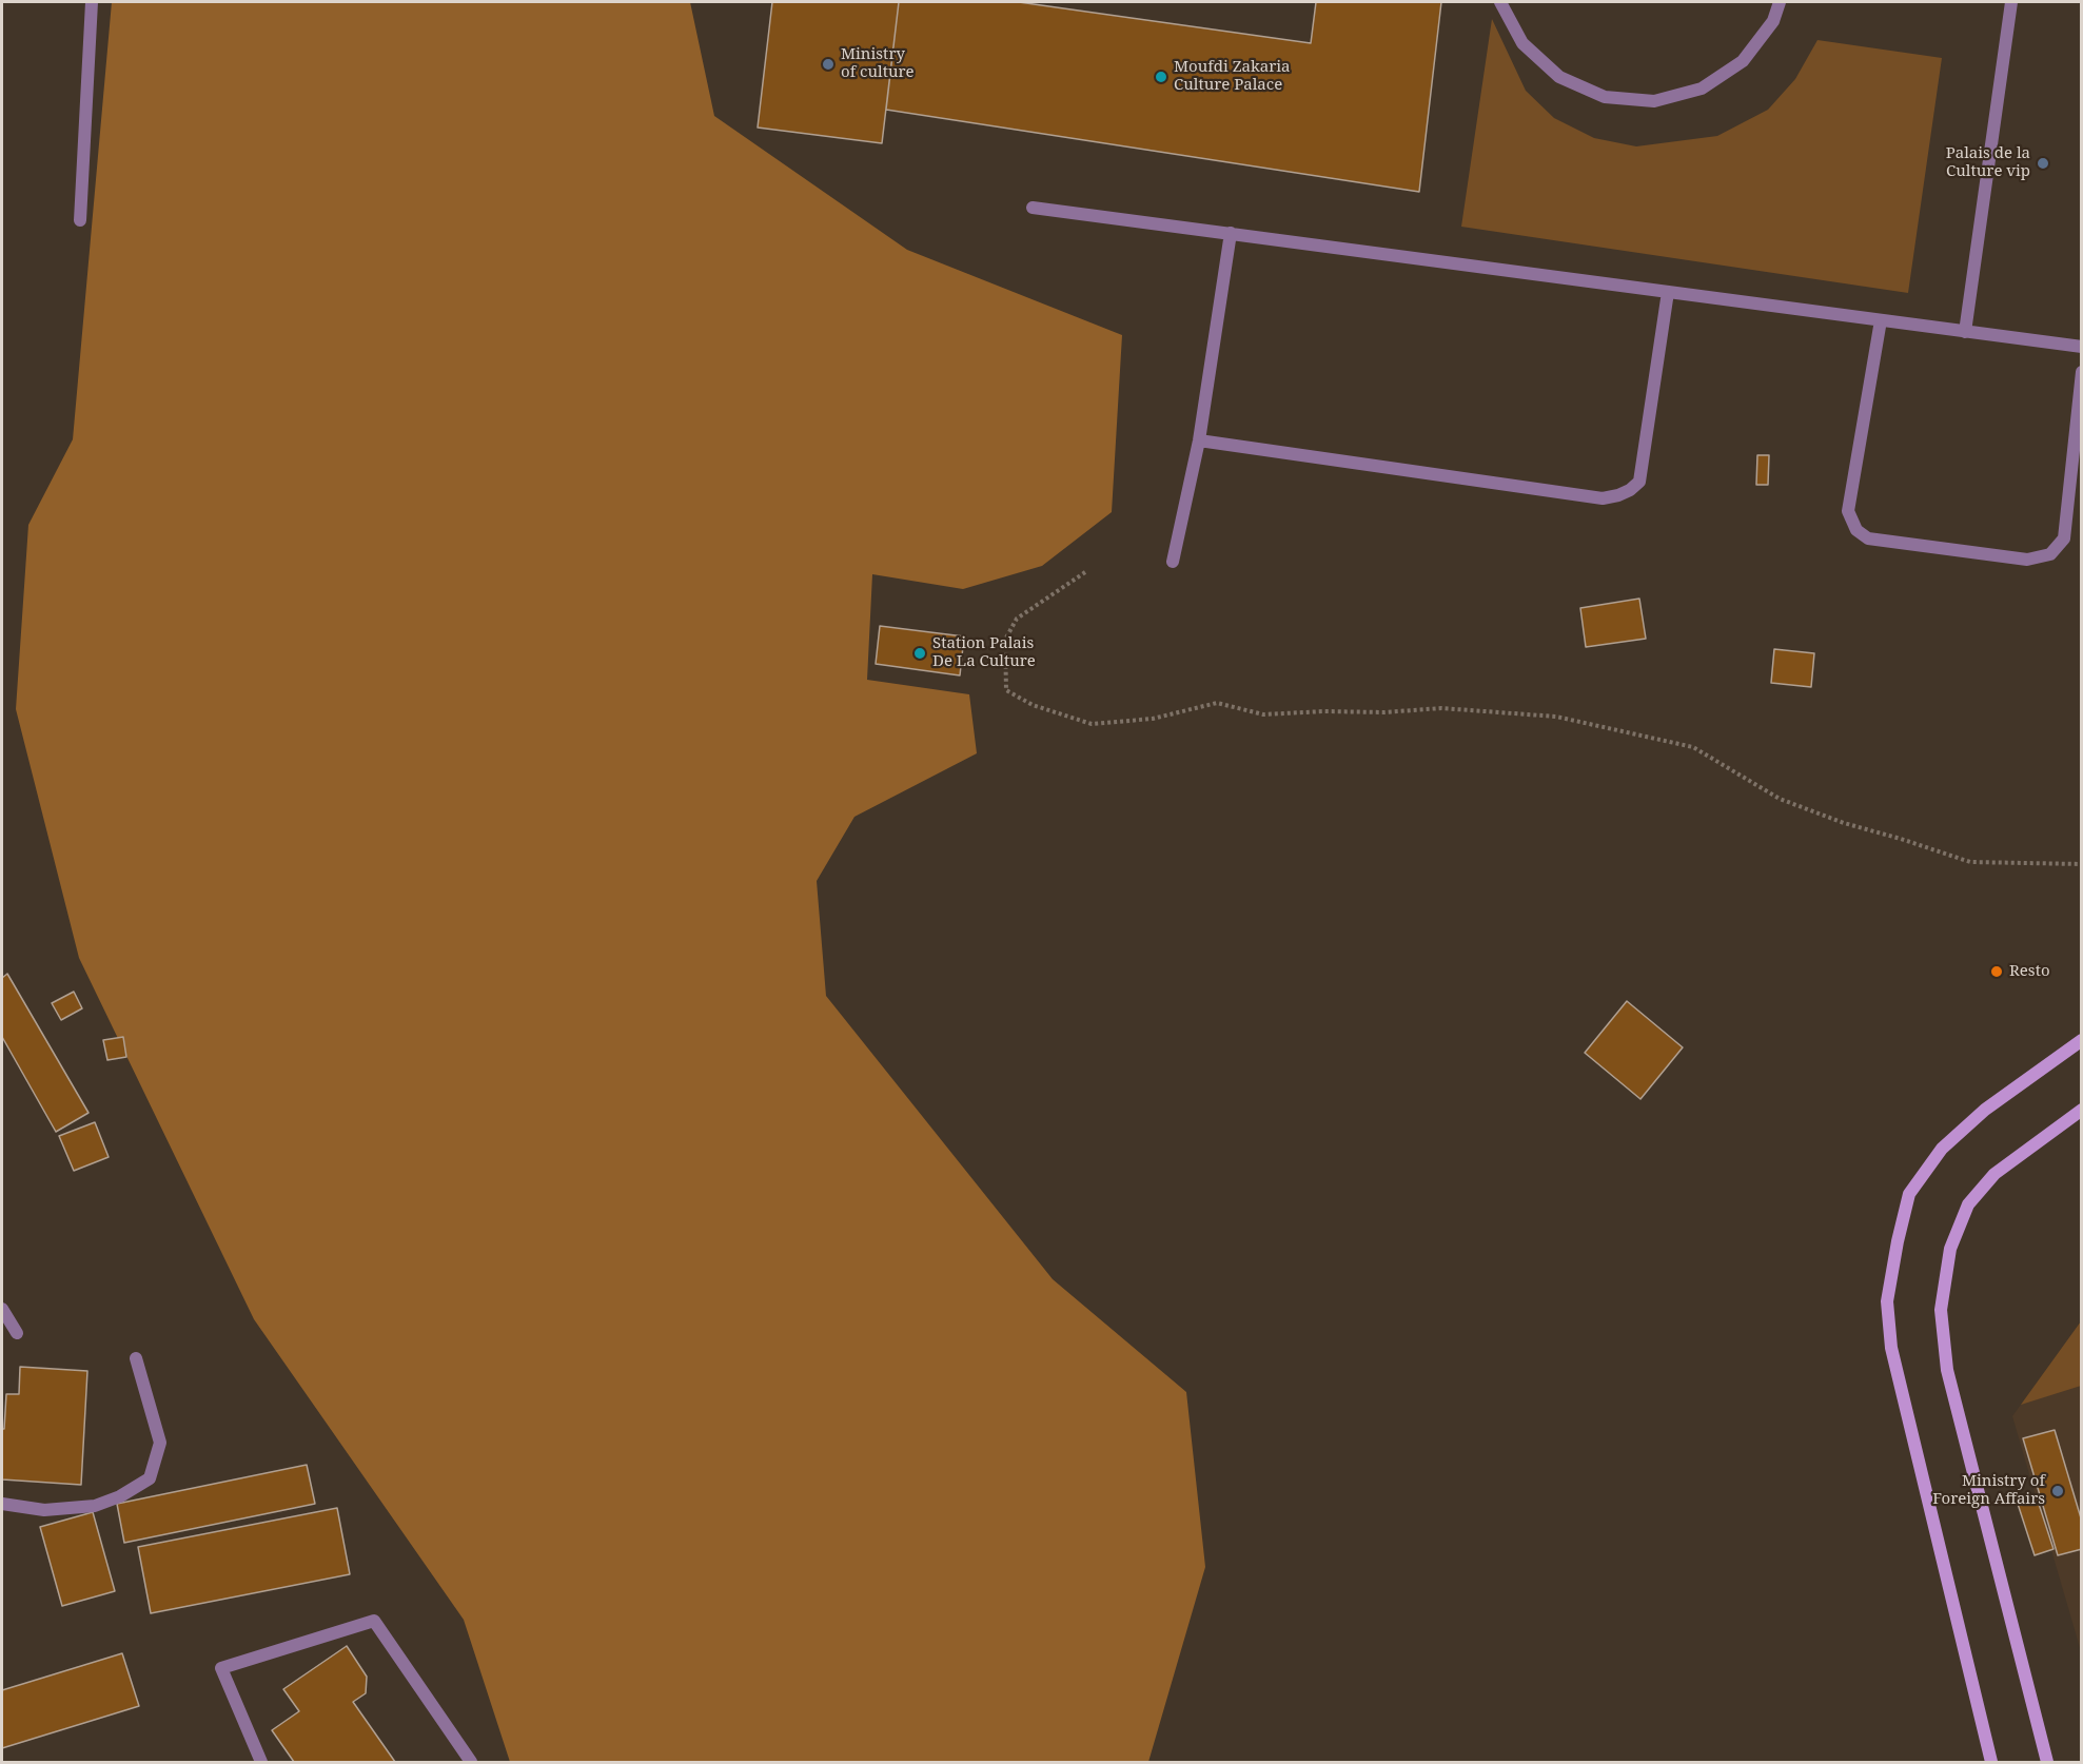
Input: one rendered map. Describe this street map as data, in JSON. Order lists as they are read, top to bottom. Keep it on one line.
{"places":["Ministry of culture","Moufdi Zakaria Culture Palace","Palais de la Culture vip","Station Palais De La Culture","Resto","Ministry of Foreign Affairs"]}
